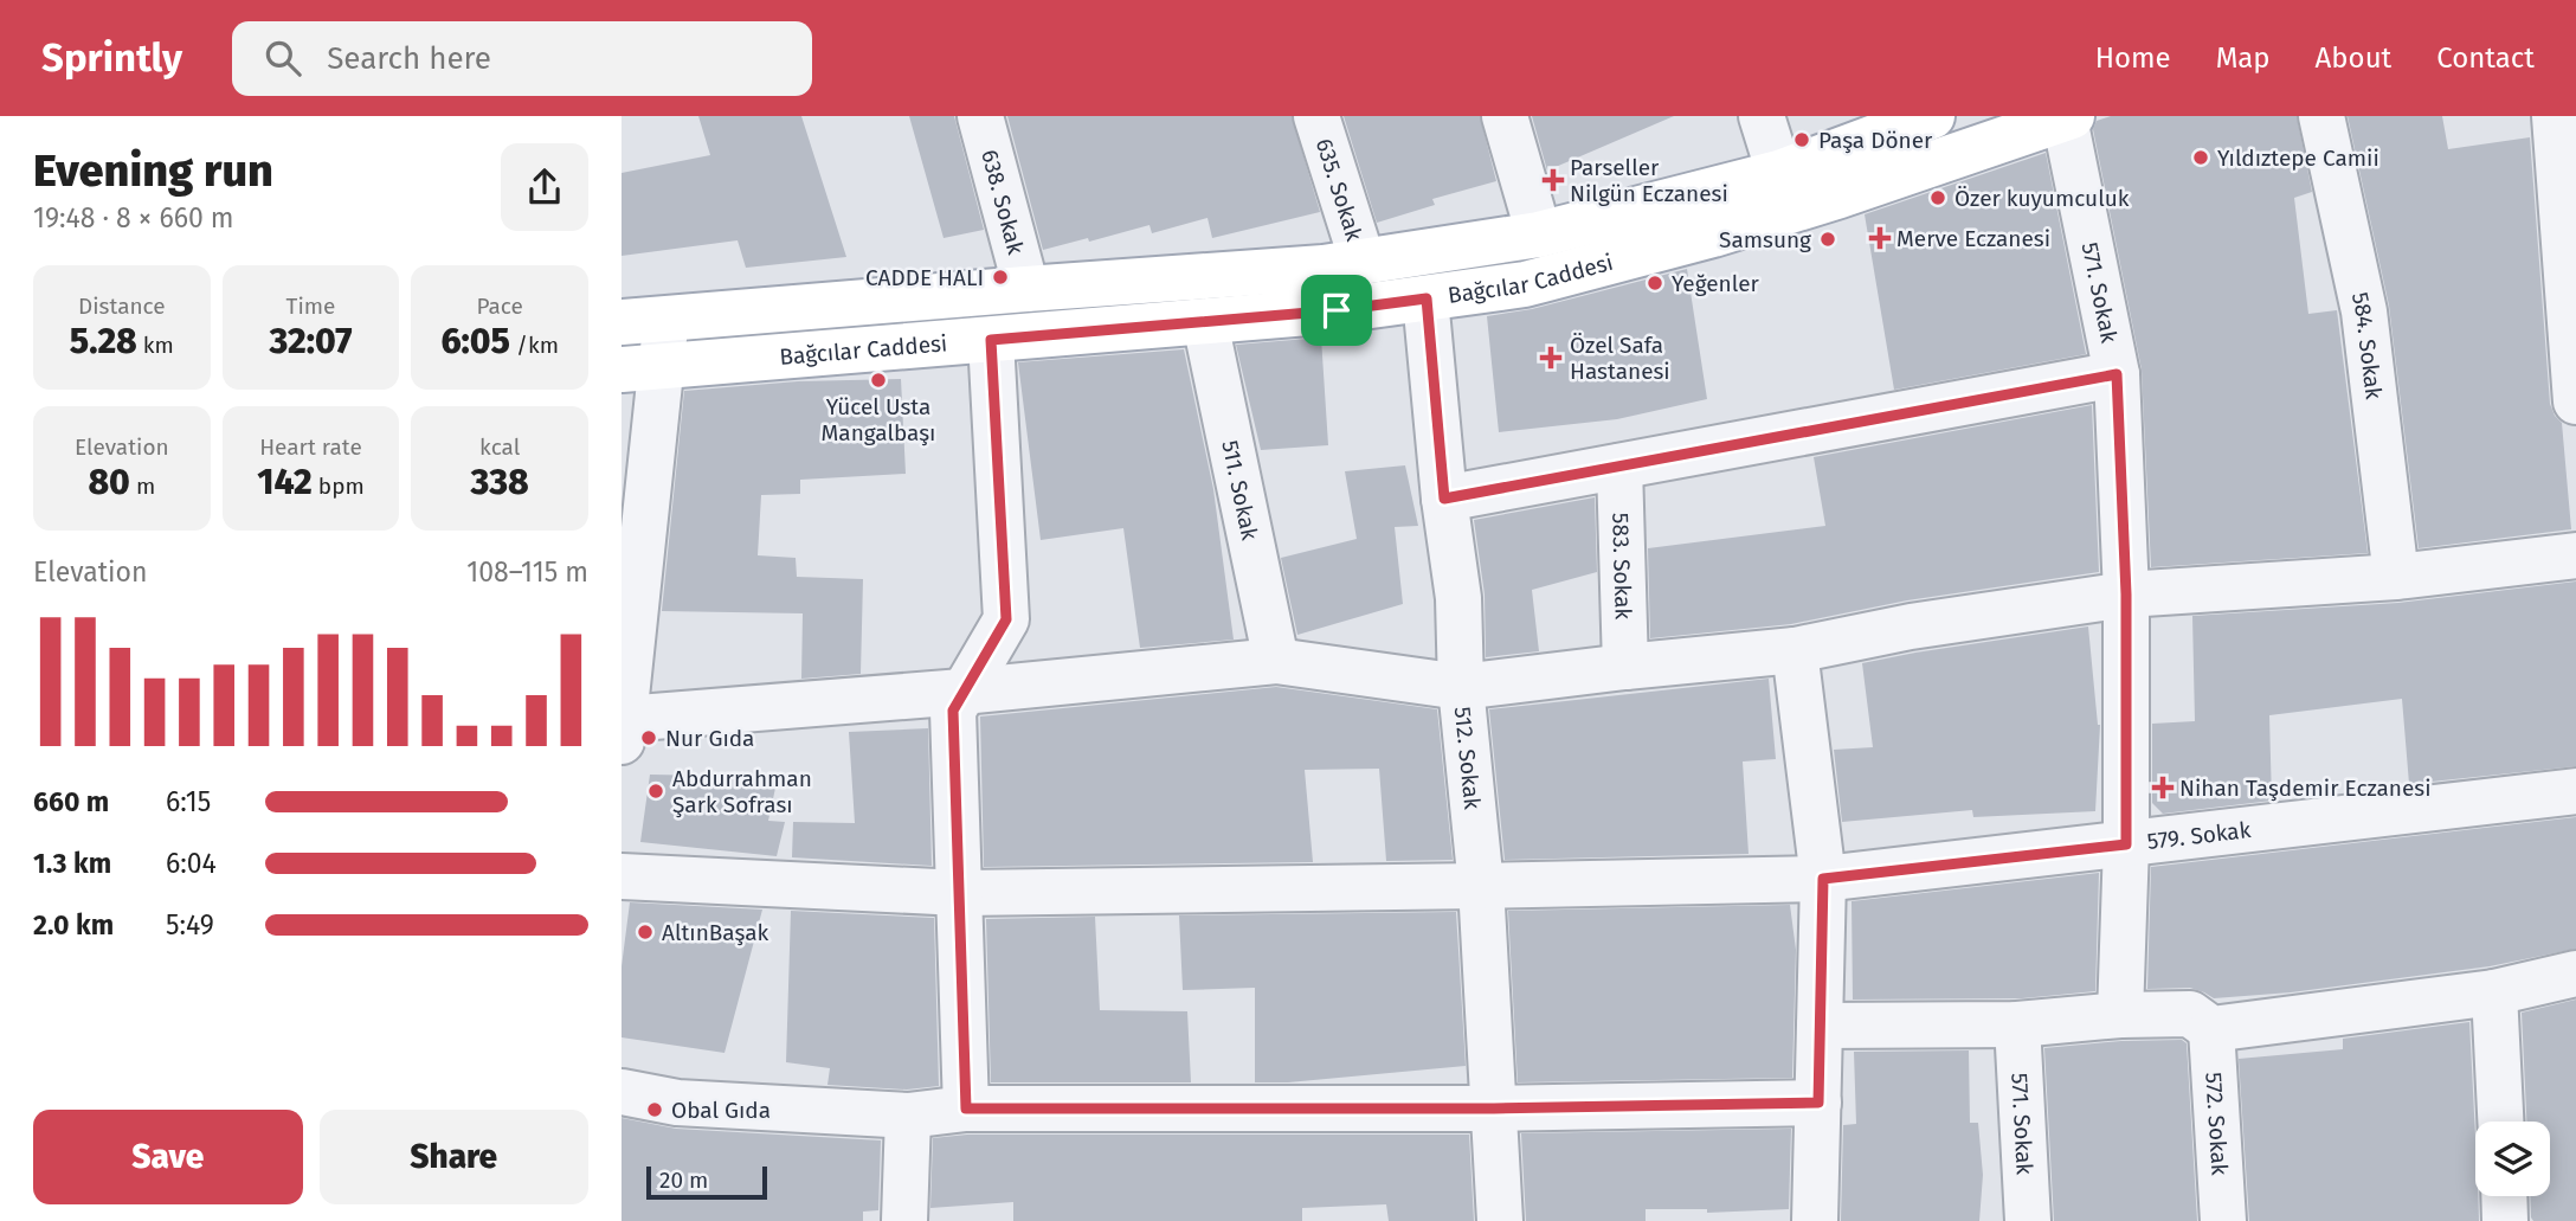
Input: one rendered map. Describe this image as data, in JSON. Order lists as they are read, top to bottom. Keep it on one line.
{"streets":{"main road":["Bağcılar Caddesi"],"street":["635. Sokak","638. Sokak","571. Sokak","584. Sokak","511. Sokak","583. Sokak","512. Sokak","579. Sokak","572. Sokak"]},"crossings":[["635. Sokak","Bağcılar Caddesi"],["638. Sokak","Bağcılar Caddesi"],["Bağcılar Caddesi","571. Sokak"],["Bağcılar Caddesi","511. Sokak"],["Bağcılar Caddesi","512. Sokak"],["571. Sokak","579. Sokak"],["512. Sokak","579. Sokak"]],"places":{"other":["Paşa Döner","Yıldıztepe Camii","Özer kuyumculuk","Samsung","CADDE HALI","Yeğenler","Yücel Usta Mangalbaşı","Nur Gıda","Abdurrahman Şark Sofrası","AltınBaşak","Obal Gıda"],"health":["Parseller Nilgün Eczanesi","Merve Eczanesi","Özel Safa Hastanesi","Nihan Taşdemir Eczanesi"]},"scale_bar":"20 m","page":{"header":"Sprintly","search":"Search here","nav":["Home","Map","About","Contact"],"heading":["Evening run","19:48 · 8 × 660 m"],"stats":[["Distance","5.28 km"],["Time","32:07"],["Pace","6:05 /km"],["Elevation","80 m"],["Heart rate","142 bpm"],["kcal","338"]],"chart":["Elevation","108–115 m"],"list":[{"name":"660 m","note":"6:15"},{"name":"1.3 km","note":"6:04"},{"name":"2.0 km","note":"5:49"}],"buttons":["Save","Share"],"scale":"20 m"}}
